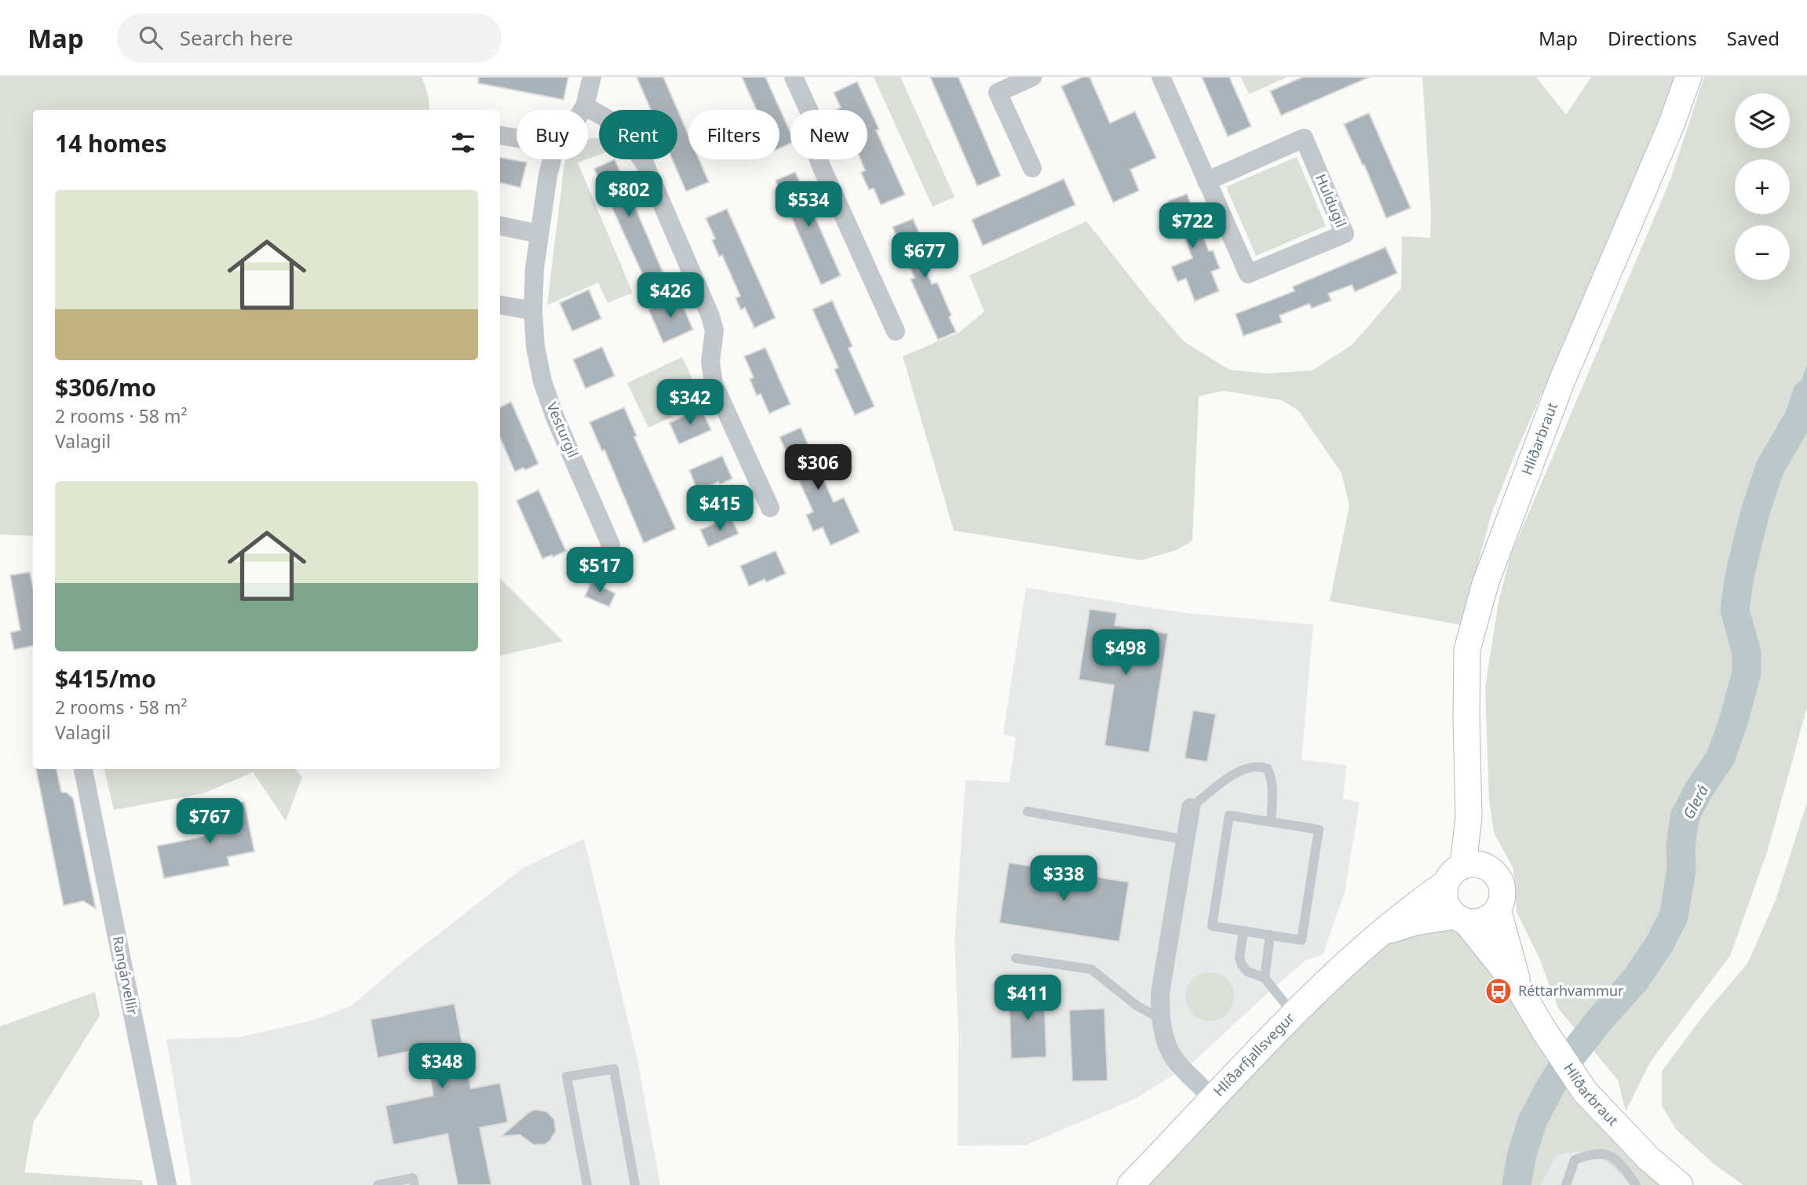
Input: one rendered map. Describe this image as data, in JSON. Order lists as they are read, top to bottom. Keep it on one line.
{"streets":{"main road":["Hlíðarbraut","Hlíðarfjallsvegur"],"street":["Huldugil","Vesturgil","Rangárvellir"]},"crossings":[["Hlíðarbraut","Hlíðarfjallsvegur"]],"water":["Glerá"],"places":{"bus stop":["Réttarhvammur"]},"page":{"header":"Map","search":"Search here","nav":["Map","Directions","Saved"],"map_buttons":["+","−"],"chip":["Buy","Rent","Filters","New"],"heading":"14 homes","price":["$802","$534","$722","$677","$426","$342","$306","$415","$517","$498","$767","$338","$411","$348"],"list":[{"name":"$306/mo","note":"2 rooms · 58 m² · Valagil"},{"name":"$415/mo","note":"2 rooms · 58 m² · Valagil"}]}}
